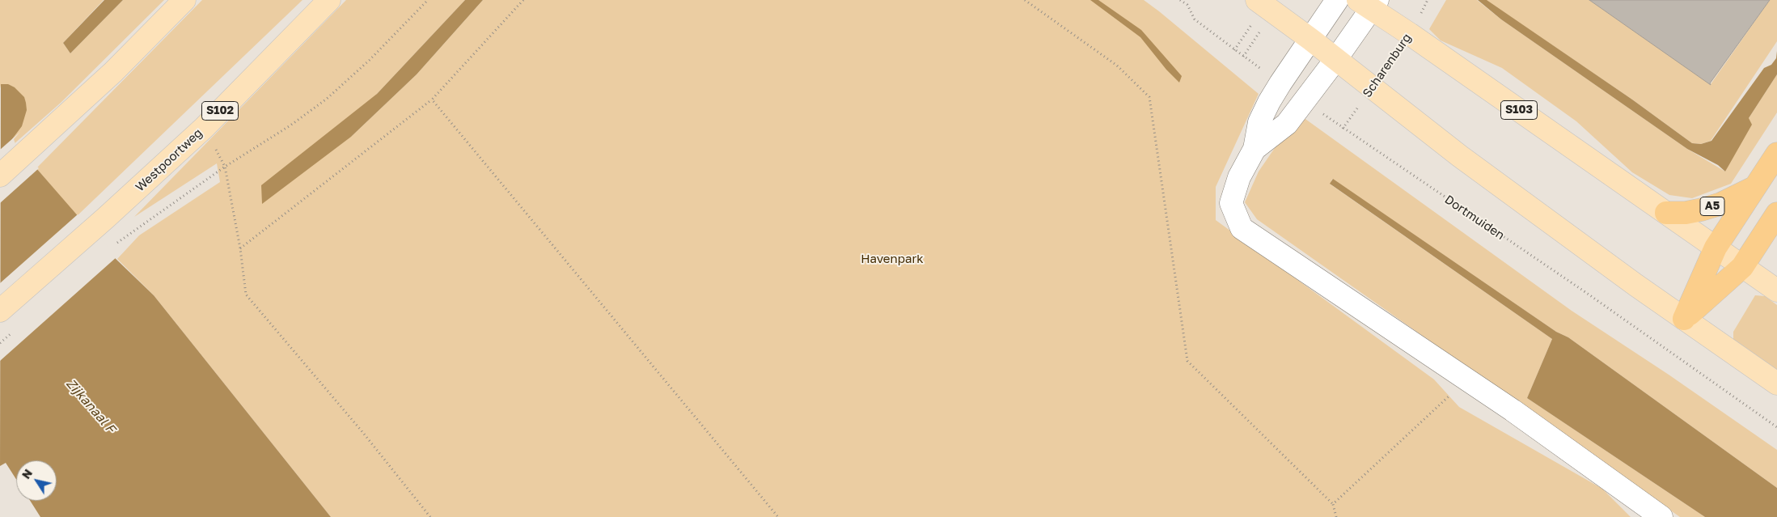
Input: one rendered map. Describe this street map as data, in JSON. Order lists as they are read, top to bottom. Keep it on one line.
{"streets":{"highway":["A5"],"main road":["S103","S102","Westpoortweg"],"path":["Scharenburg","Dortmuiden"]},"crossings":[["Scharenburg","S103"],["Scharenburg","Dortmuiden"],["S103","A5"]],"water":["Zijkanaal F"],"parks":["Havenpark"],"north":"top left"}
